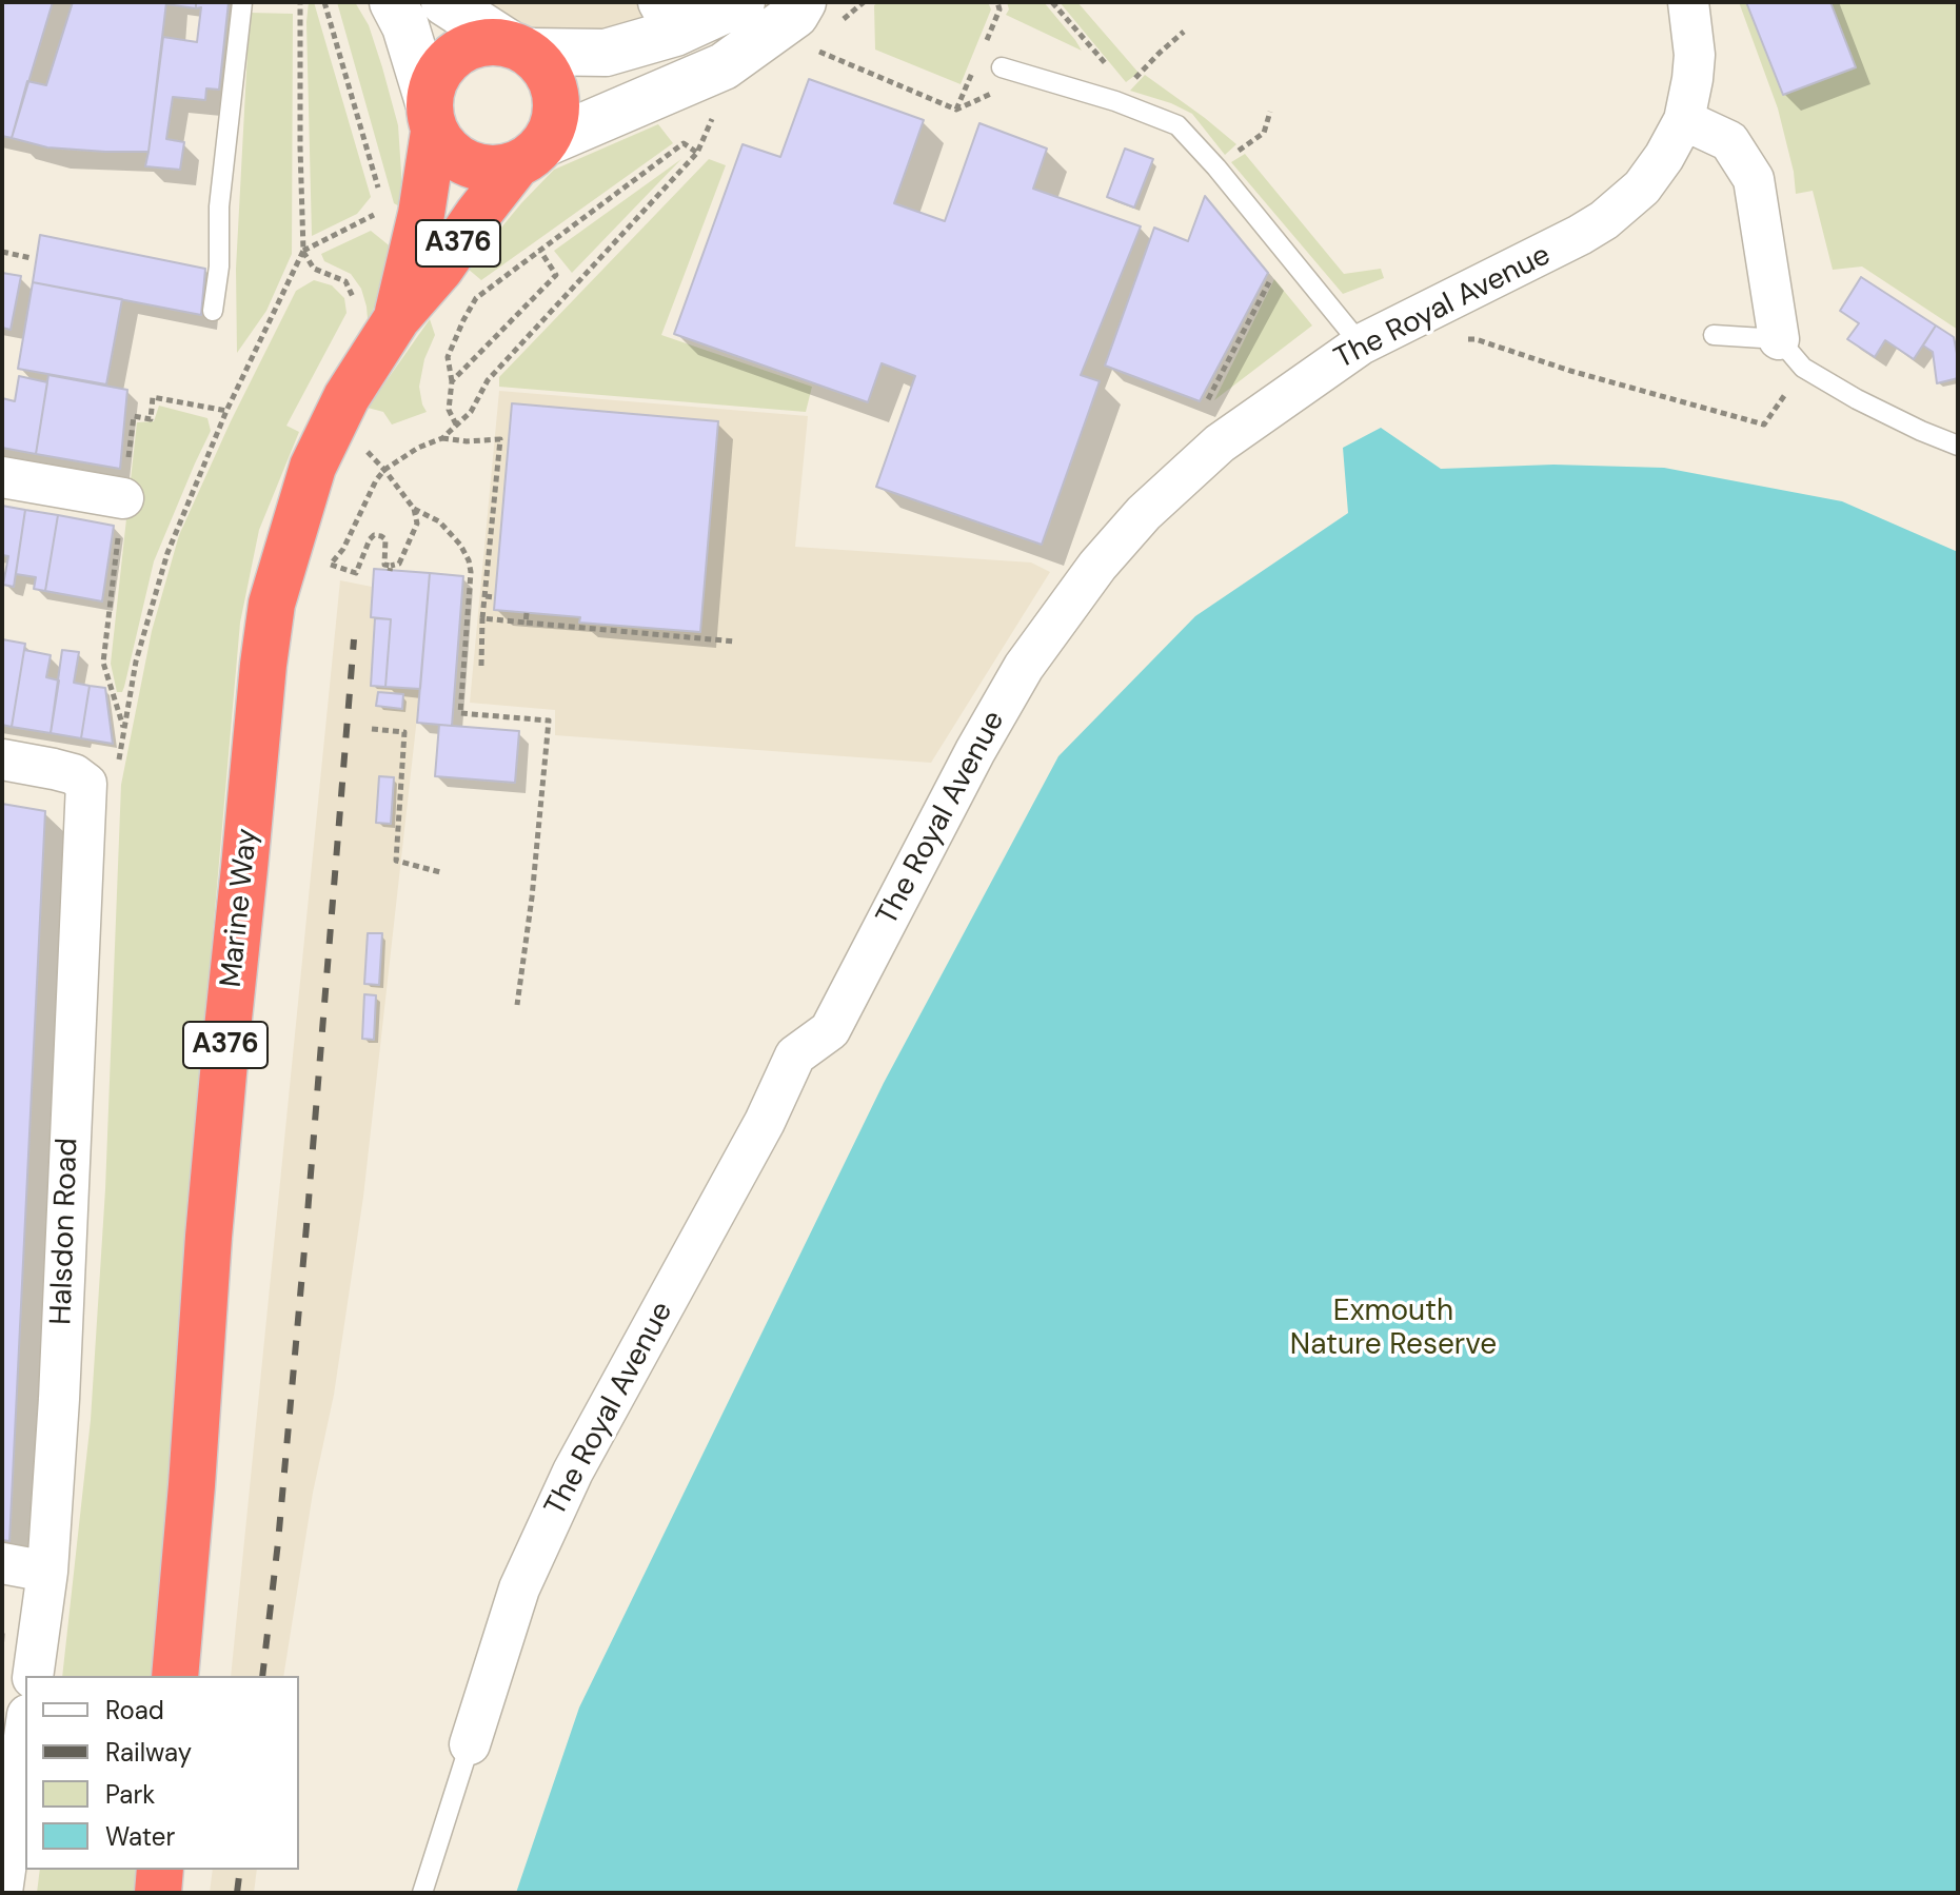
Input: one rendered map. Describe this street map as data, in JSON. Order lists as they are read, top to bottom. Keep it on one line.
{"streets":{"highway":["A376","Marine Way"],"street":["The Royal Avenue","Halsdon Road"]},"crossings":[["A376","Marine Way"]],"parks":["Exmouth Nature Reserve"],"legend":["Road","Railway","Park","Water"]}
